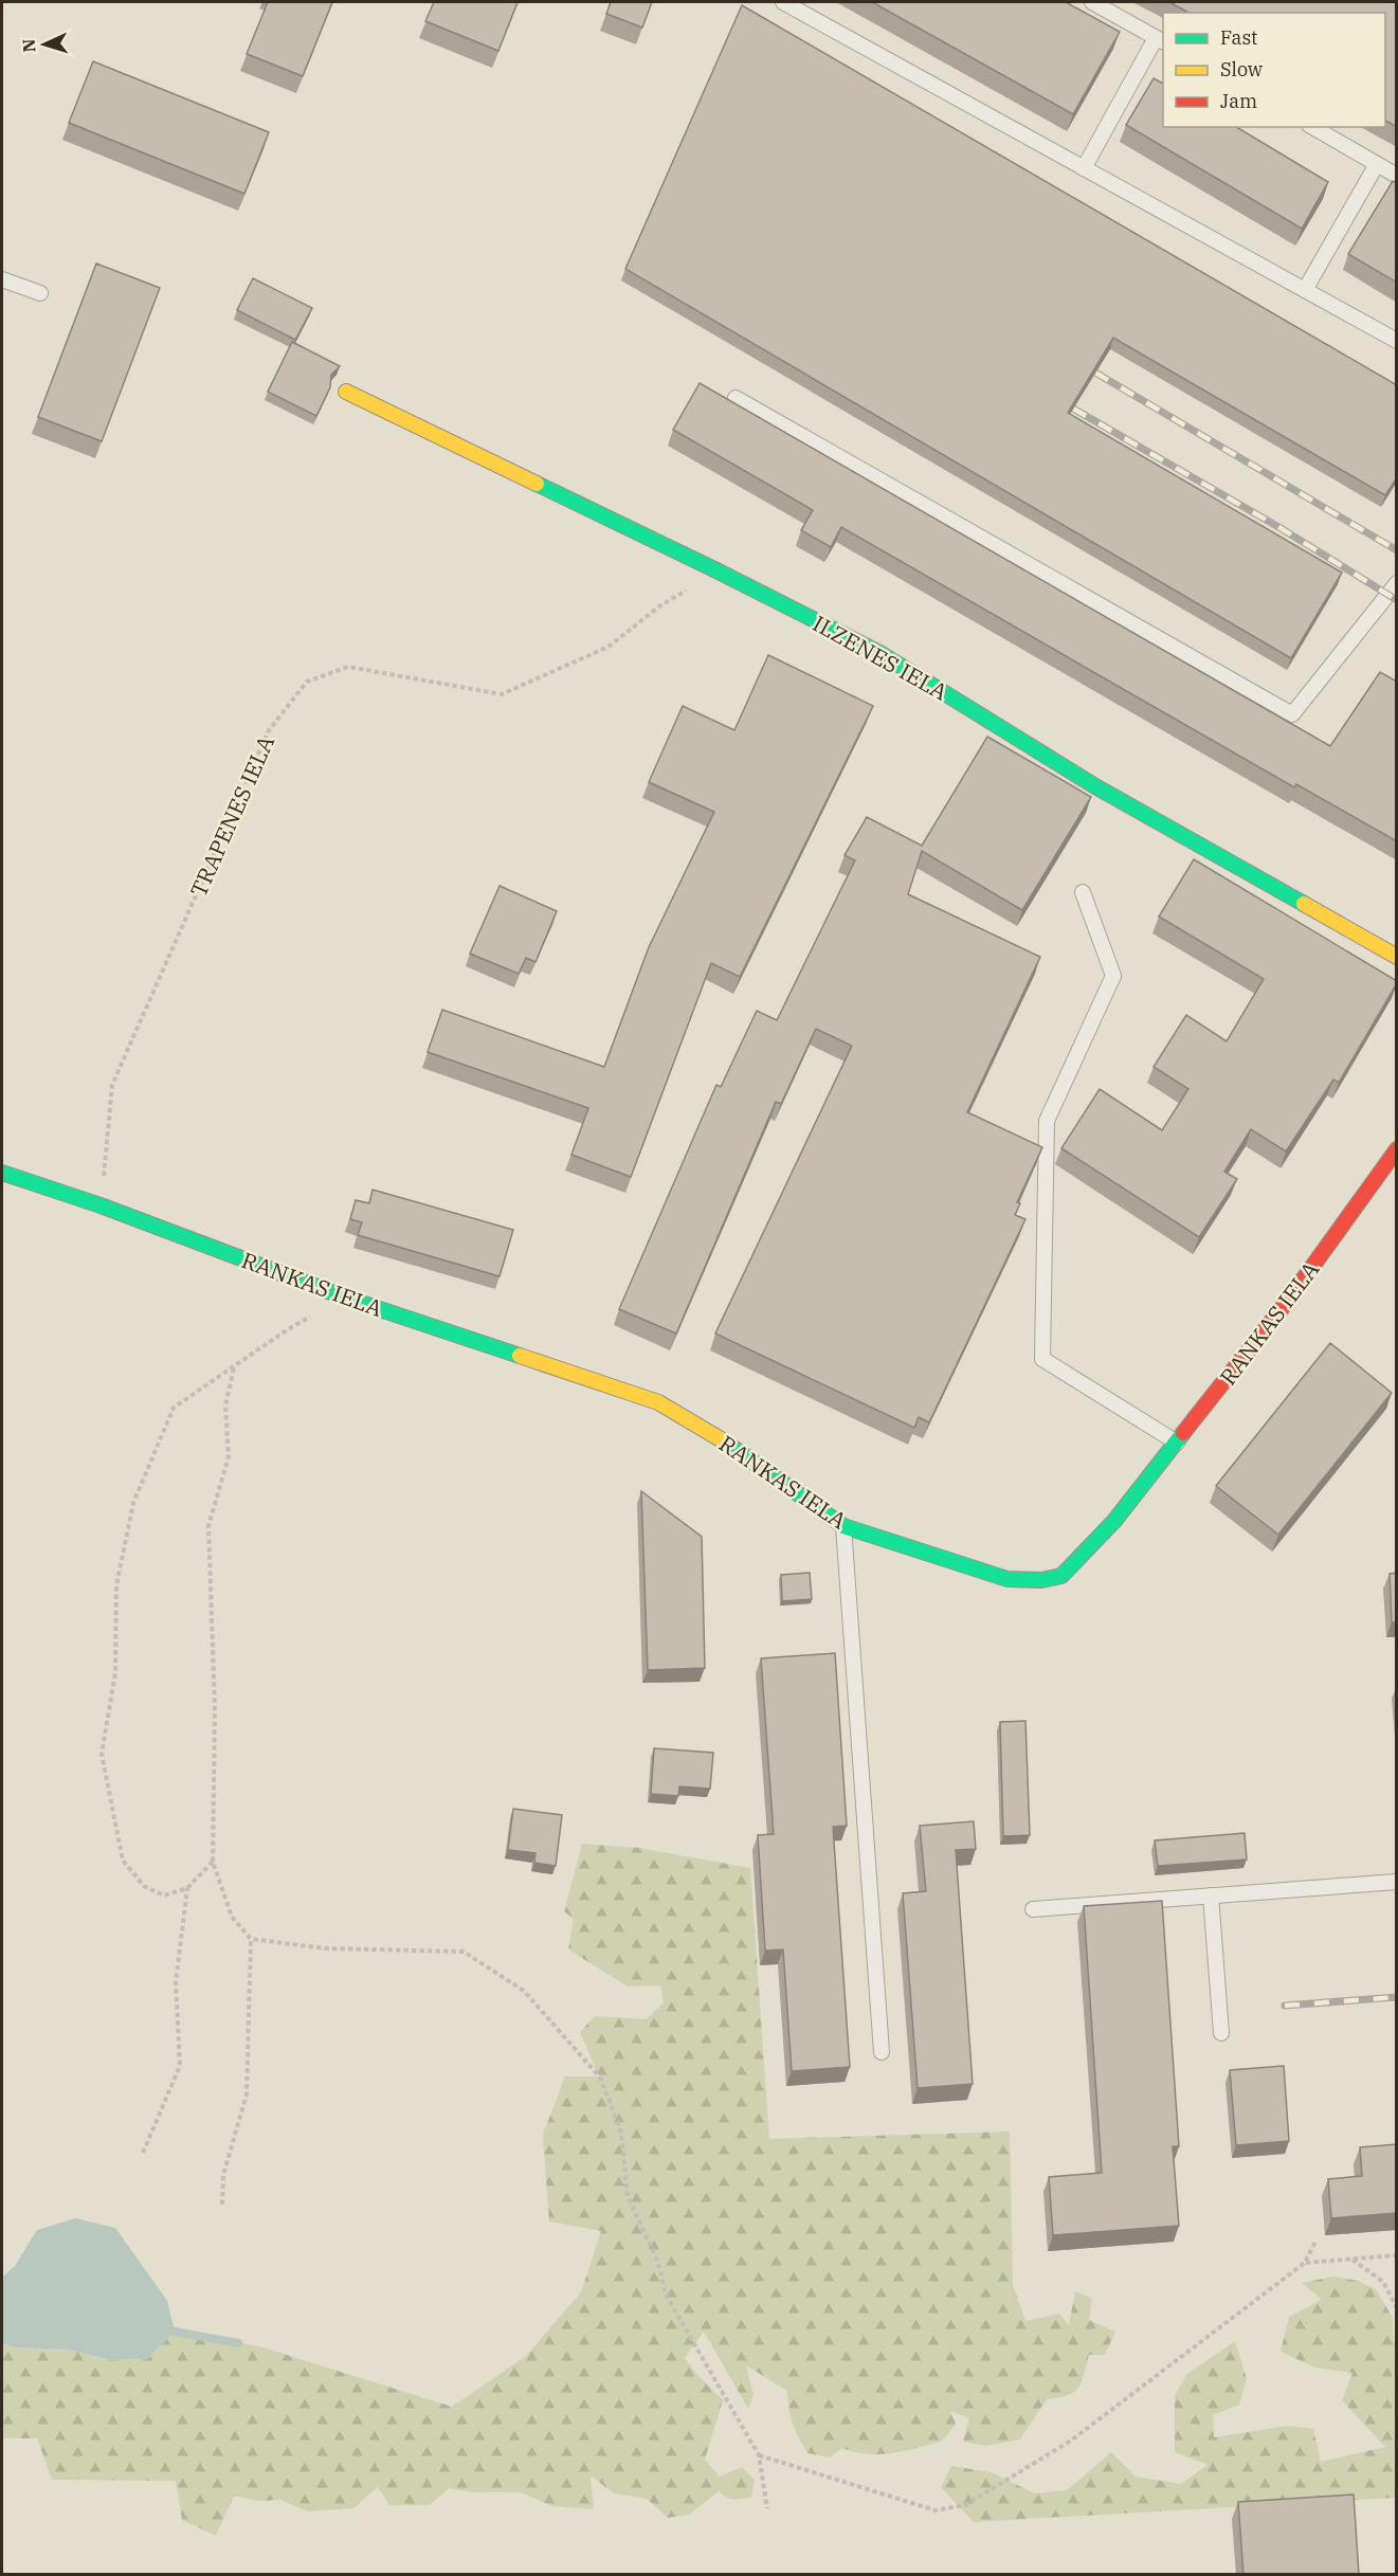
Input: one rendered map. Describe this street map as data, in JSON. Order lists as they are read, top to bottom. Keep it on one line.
{"streets":{"street":["ILZENES IELA","RANKAS IELA"],"path":["TRAPENES IELA"]},"crossings":[["ILZENES IELA","TRAPENES IELA"],["TRAPENES IELA","RANKAS IELA"]],"legend":["Fast","Slow","Jam"],"north":"left"}
